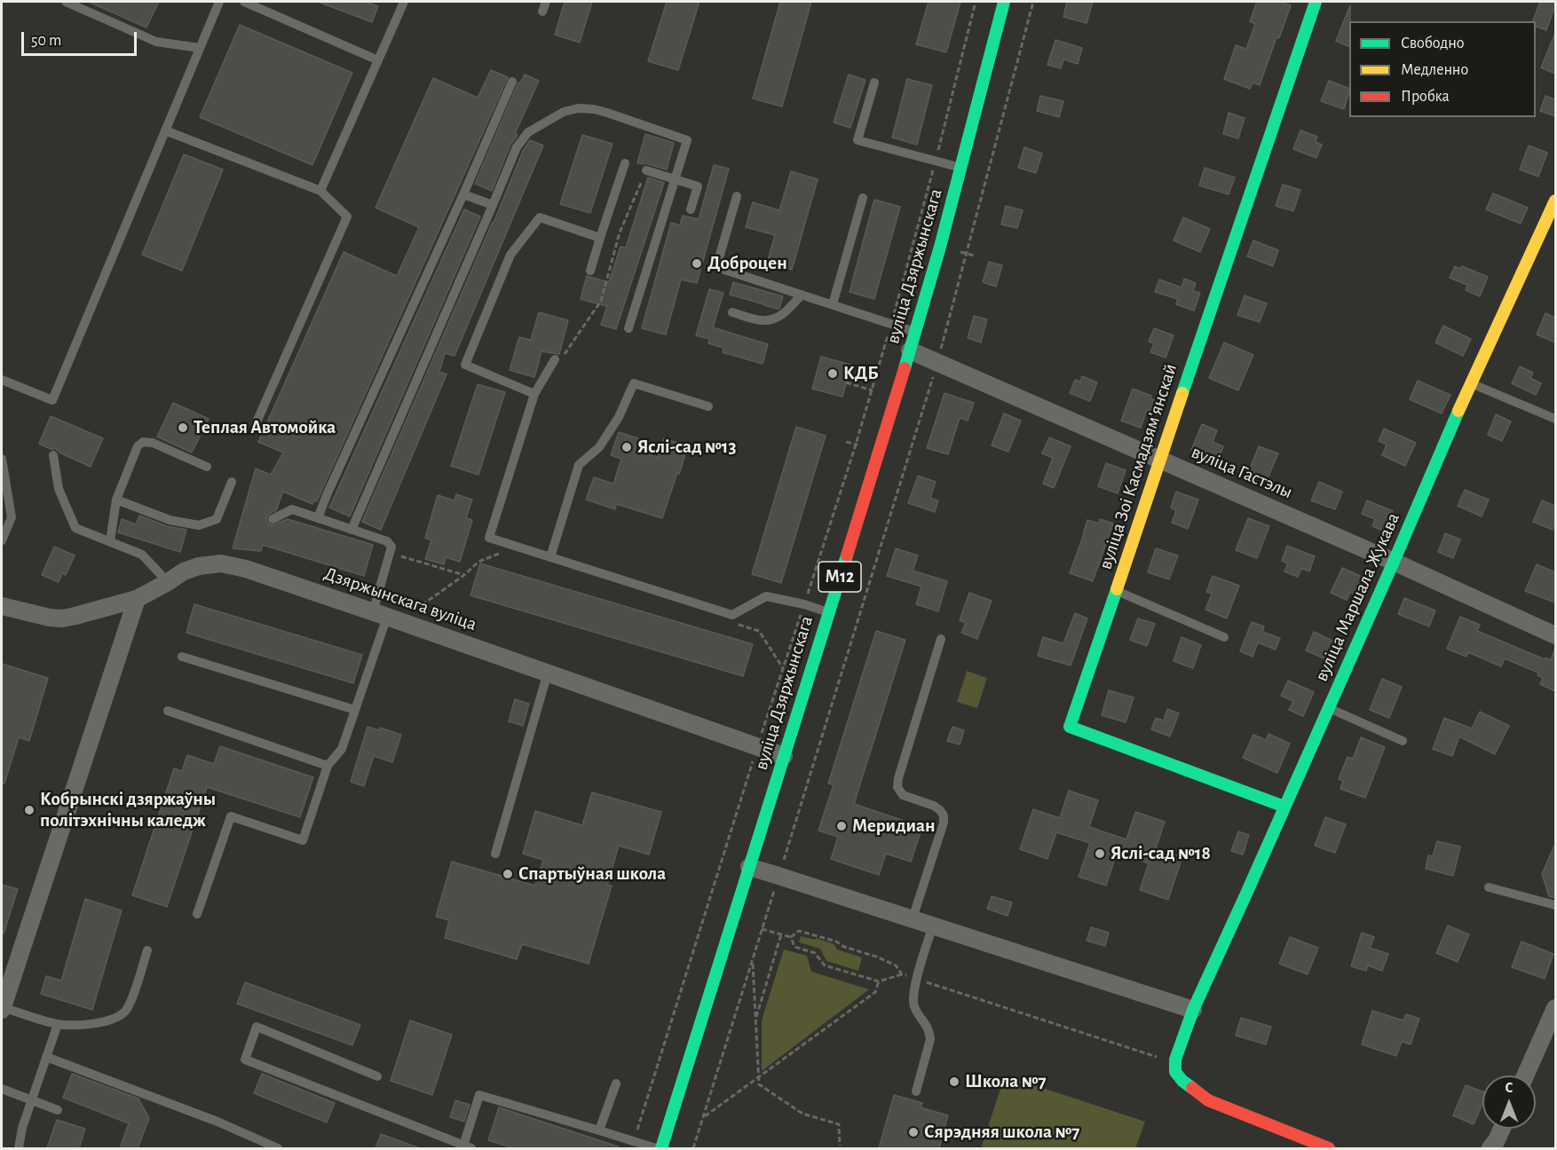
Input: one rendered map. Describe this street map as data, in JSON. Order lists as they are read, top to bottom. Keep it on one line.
{"streets":{"street":["вуліца Дзяржынскага","вуліца Зоі Касмадзямʼянскай","вуліца Гастэлы","М12","вуліца Маршала Жукава","Дзяржынскага вуліца"]},"crossings":[["вуліца Дзяржынскага","вуліца Гастэлы"],["вуліца Дзяржынскага","Дзяржынскага вуліца"],["вуліца Зоі Касмадзямʼянскай","вуліца Гастэлы"],["вуліца Зоі Касмадзямʼянскай","вуліца Маршала Жукава"],["вуліца Гастэлы","вуліца Маршала Жукава"]],"places":["Доброцен","КДБ","Теплая Автомойка","Яслі-сад №13","Кобрынскі дзяржаўны політэхнічны каледж","Меридиан","Яслі-сад №18","Спартыўная школа","Школа №7","Сярэдняя школа №7"],"legend":["Свободно","Медленно","Пробка"],"scale_bar":"50 m","north":"top"}
